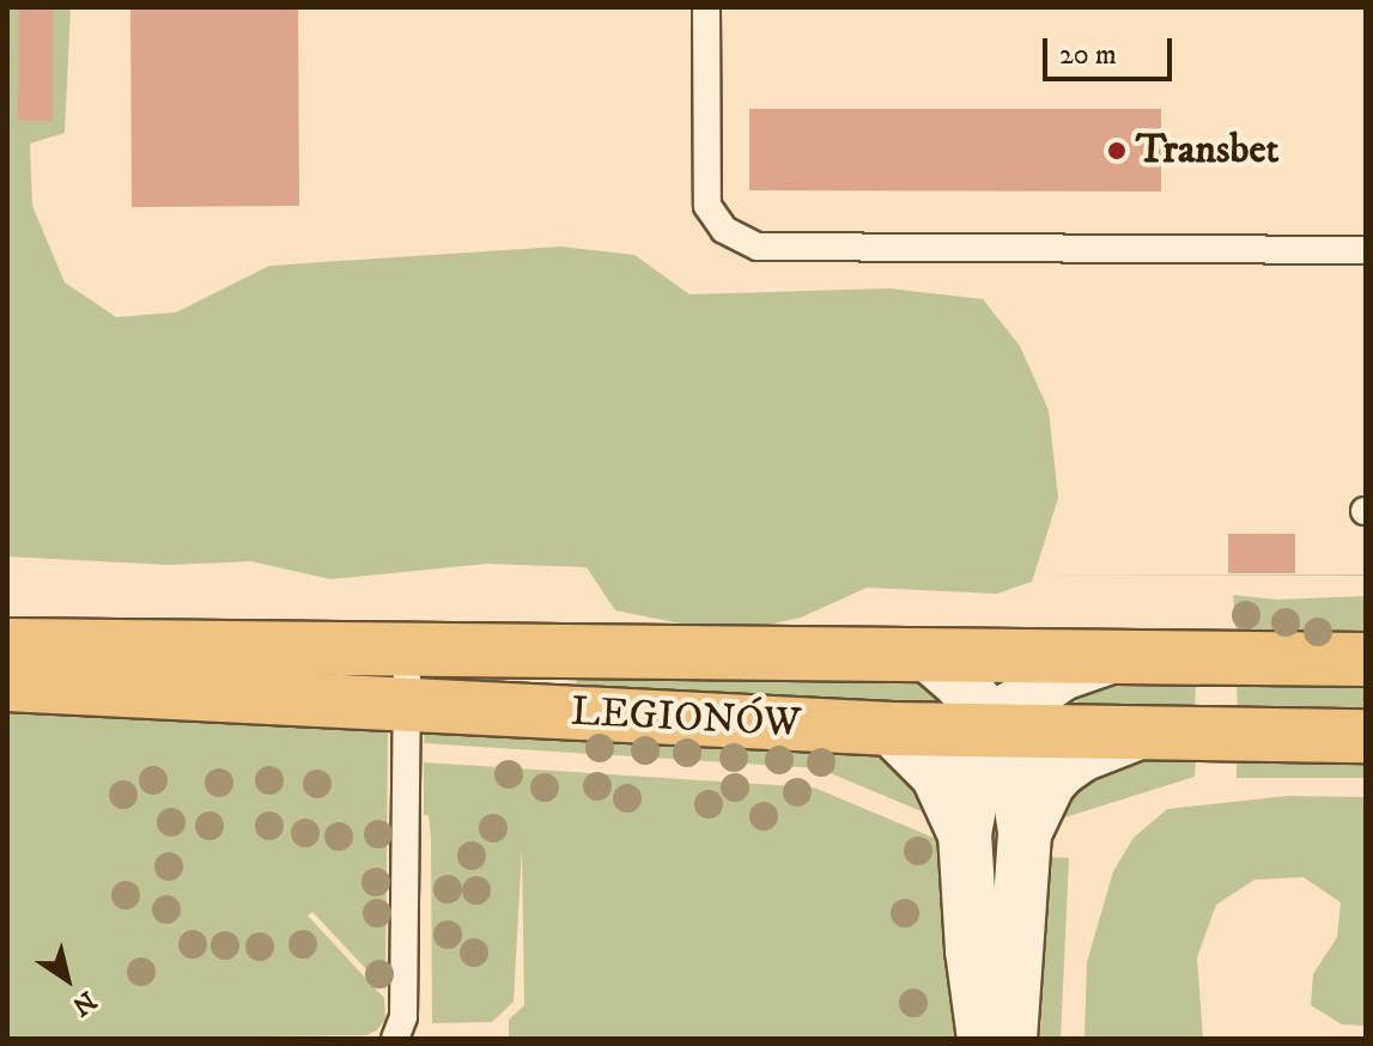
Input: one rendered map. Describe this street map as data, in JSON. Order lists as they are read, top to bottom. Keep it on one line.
{"streets":{"main road":["LEGIONÓW"]},"places":["Transbet"],"scale_bar":"20 m","north":"bottom right"}
